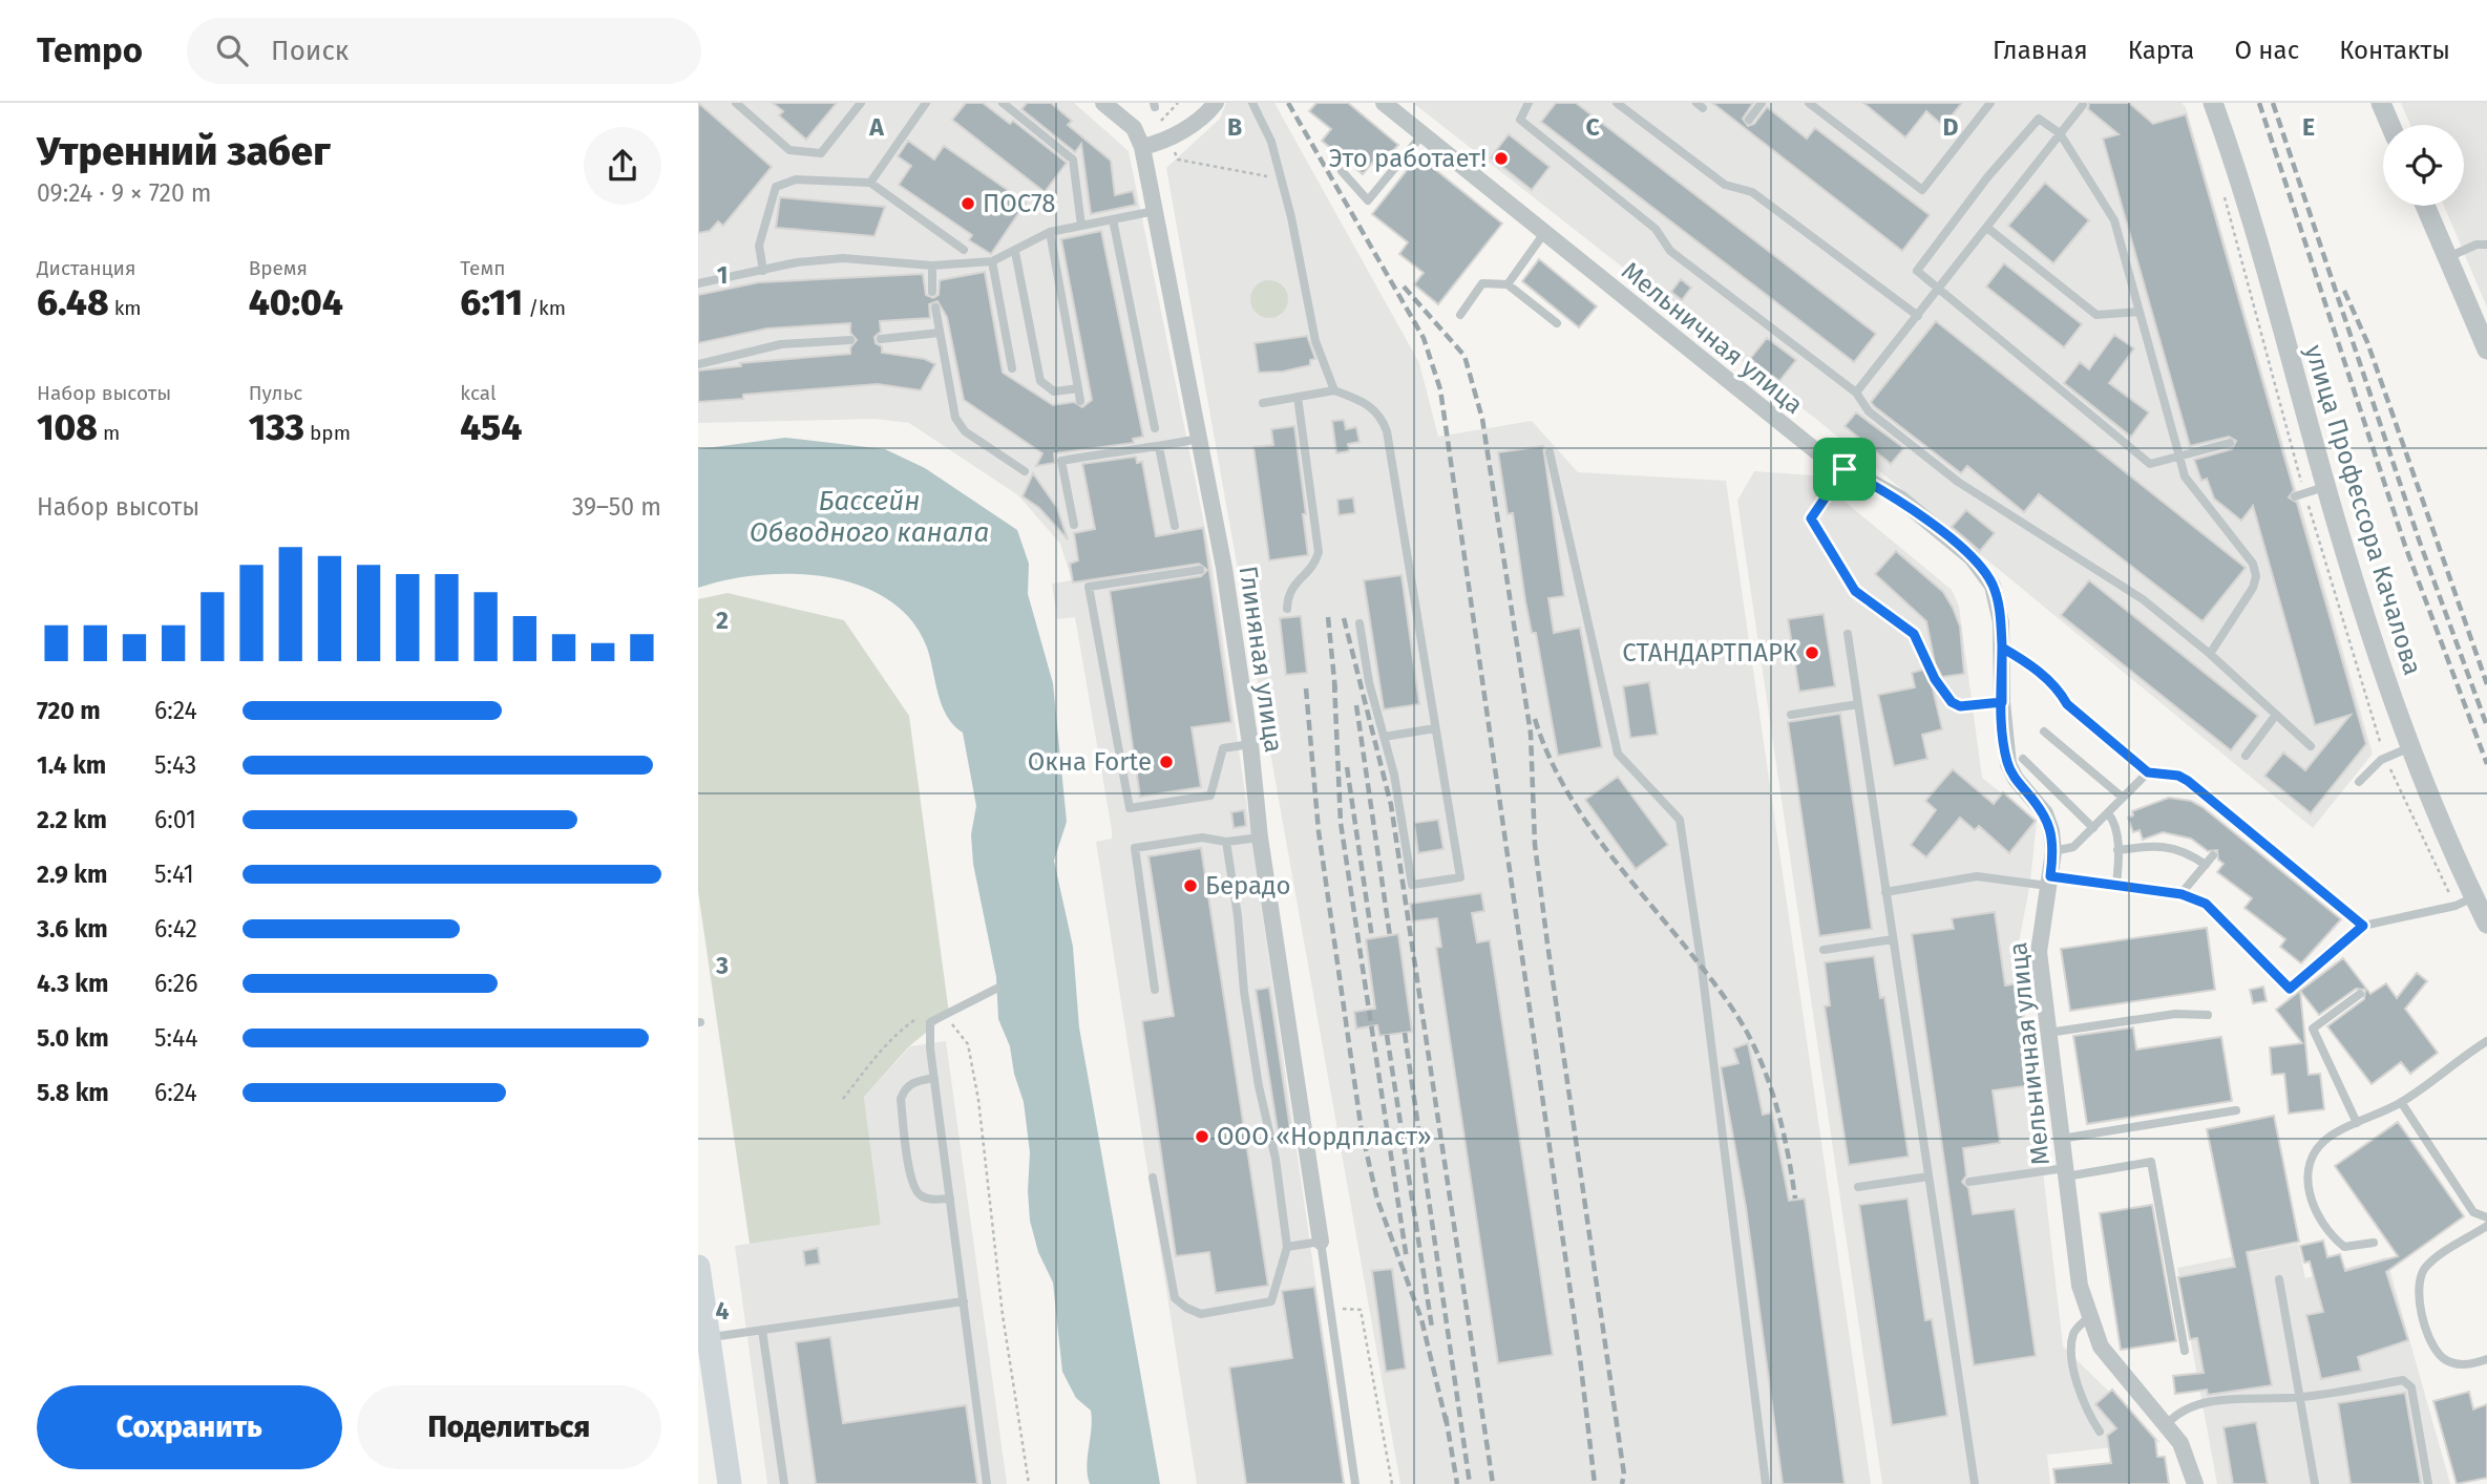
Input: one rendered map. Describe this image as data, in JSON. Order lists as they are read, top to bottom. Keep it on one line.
{"streets":{"street":["Мельничная улица","улица Профессора Качалова","Глиняная улица"]},"water":["Бассейн Обводного канала"],"places":["Это работает!","ПОС78","СТАНДАРТПАРК","Окна Forte","Берадо","ООО «Нордпласт»"],"page":{"header":"Tempo","search":"Поиск","nav":["Главная","Карта","О нас","Контакты"],"heading":["Утренний забег","09:24 · 9 × 720 m"],"stats":[["Дистанция","6.48 km"],["Время","40:04"],["Темп","6:11 /km"],["Набор высоты","108 m"],["Пульс","133 bpm"],["kcal","454"]],"chart":["Набор высоты","39–50 m"],"list":[{"name":"720 m","note":"6:24"},{"name":"1.4 km","note":"5:43"},{"name":"2.2 km","note":"6:01"},{"name":"2.9 km","note":"5:41"},{"name":"3.6 km","note":"6:42"},{"name":"4.3 km","note":"6:26"},{"name":"5.0 km","note":"5:44"},{"name":"5.8 km","note":"6:24"}],"buttons":["Сохранить","Поделиться"]},"grid":{"columns":["A","B","C","D","E"],"rows":["1","2","3","4"]}}
